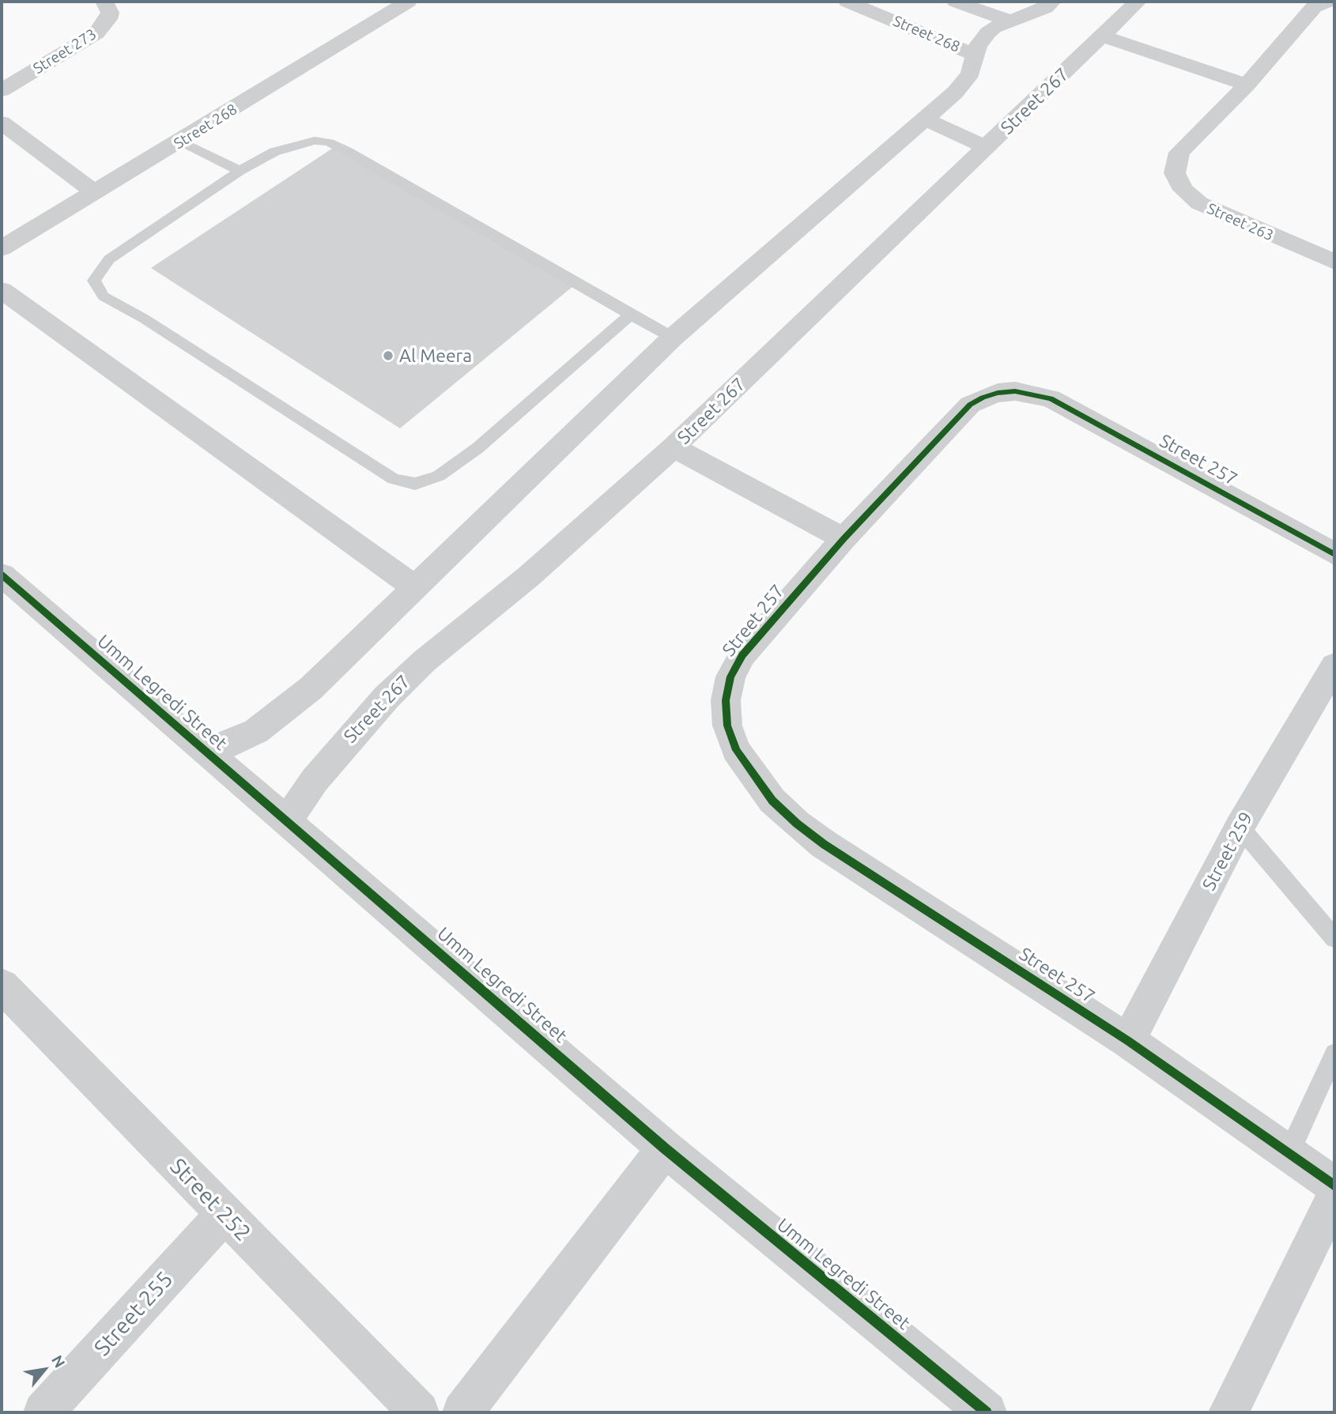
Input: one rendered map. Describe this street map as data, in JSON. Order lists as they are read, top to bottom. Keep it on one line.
{"streets":{"street":["Street 268","Street 273","Street 267","Street 263","Street 257","Umm Legredi Street","Street 259","Street 252","Street 255"]},"crossings":[["Street 267","Umm Legredi Street"],["Street 257","Street 259"],["Street 252","Street 255"]],"places":["Al Meera"],"north":"top right"}
